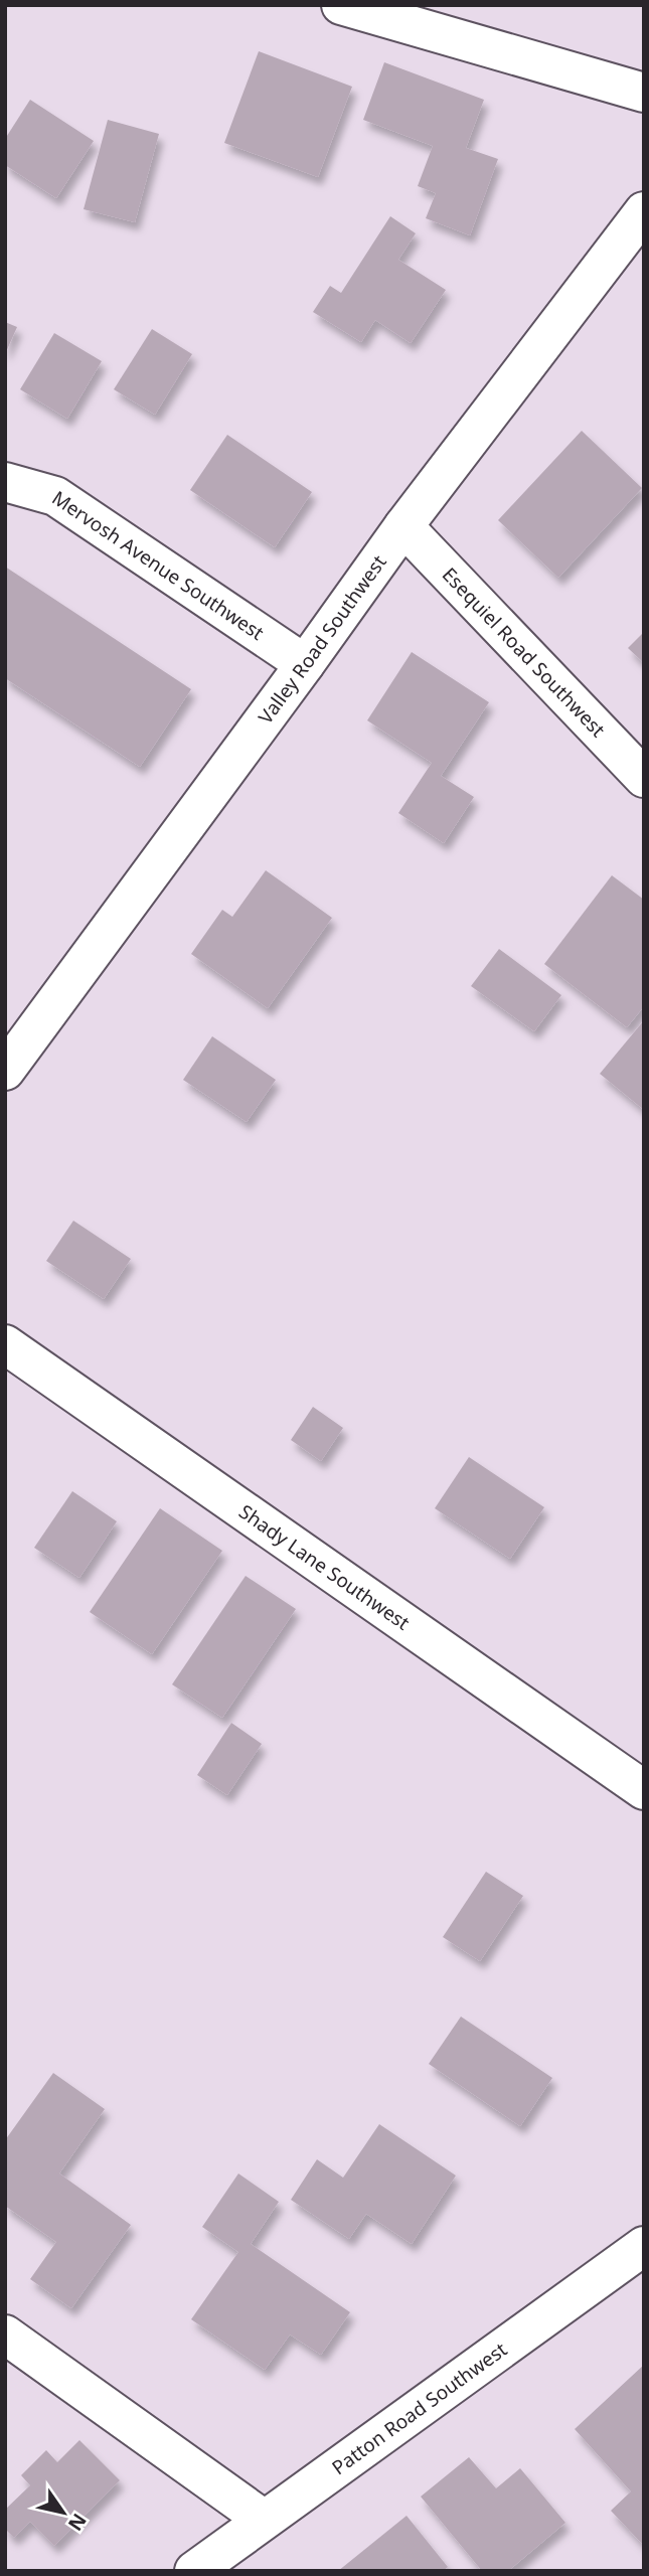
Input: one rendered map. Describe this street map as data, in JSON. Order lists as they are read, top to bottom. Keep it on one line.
{"streets":{"street":["Mervosh Avenue Southwest","Valley Road Southwest","Esequiel Road Southwest","Shady Lane Southwest","Patton Road Southwest"]},"crossings":[["Mervosh Avenue Southwest","Valley Road Southwest"],["Valley Road Southwest","Esequiel Road Southwest"]],"north":"bottom right"}
